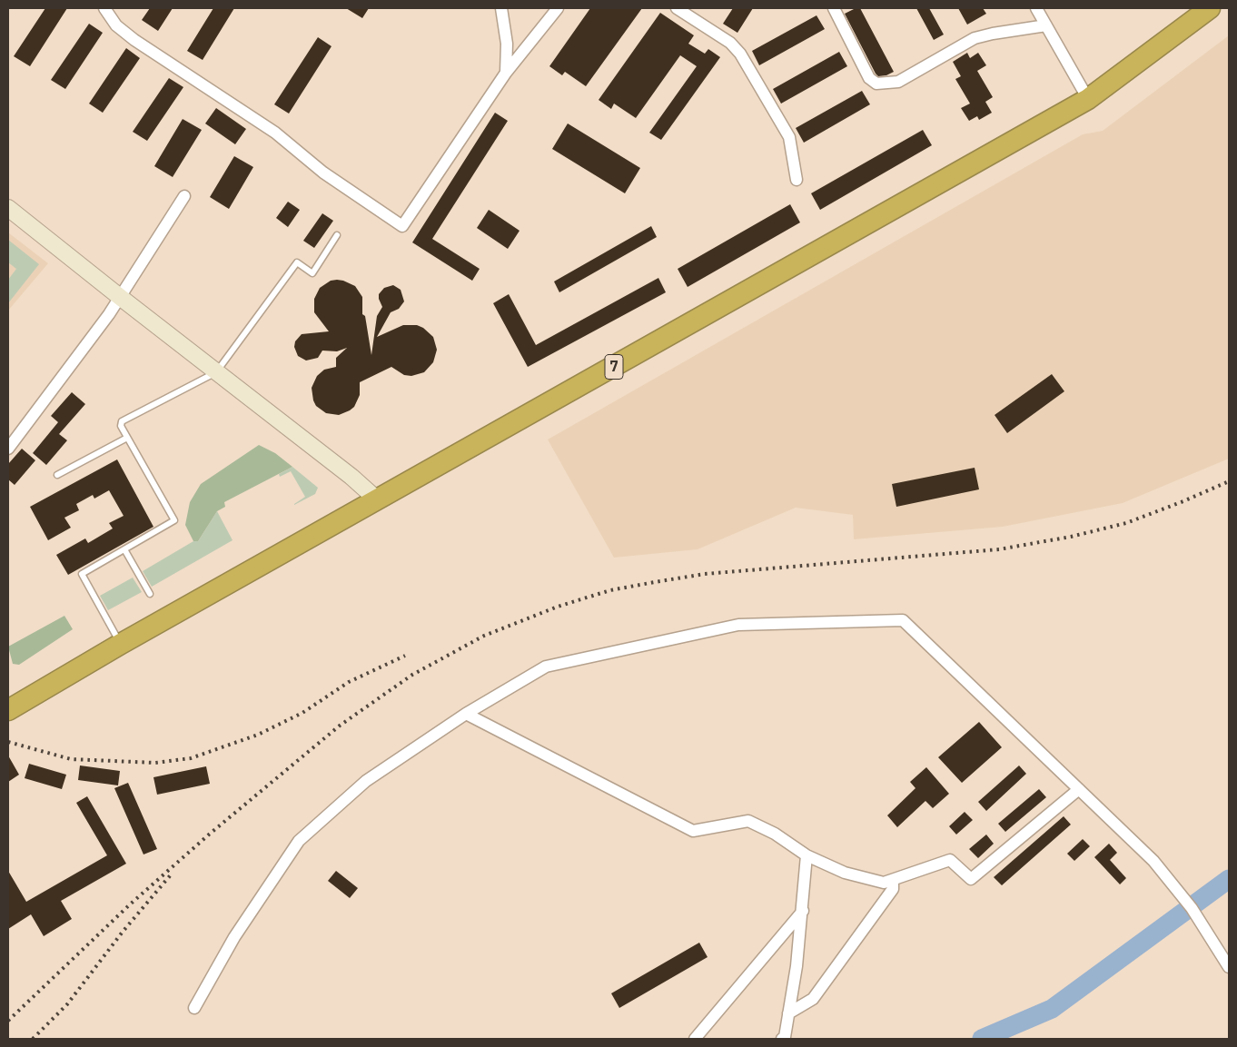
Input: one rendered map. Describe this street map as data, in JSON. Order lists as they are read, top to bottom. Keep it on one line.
{"streets":{"highway":["7"]}}
